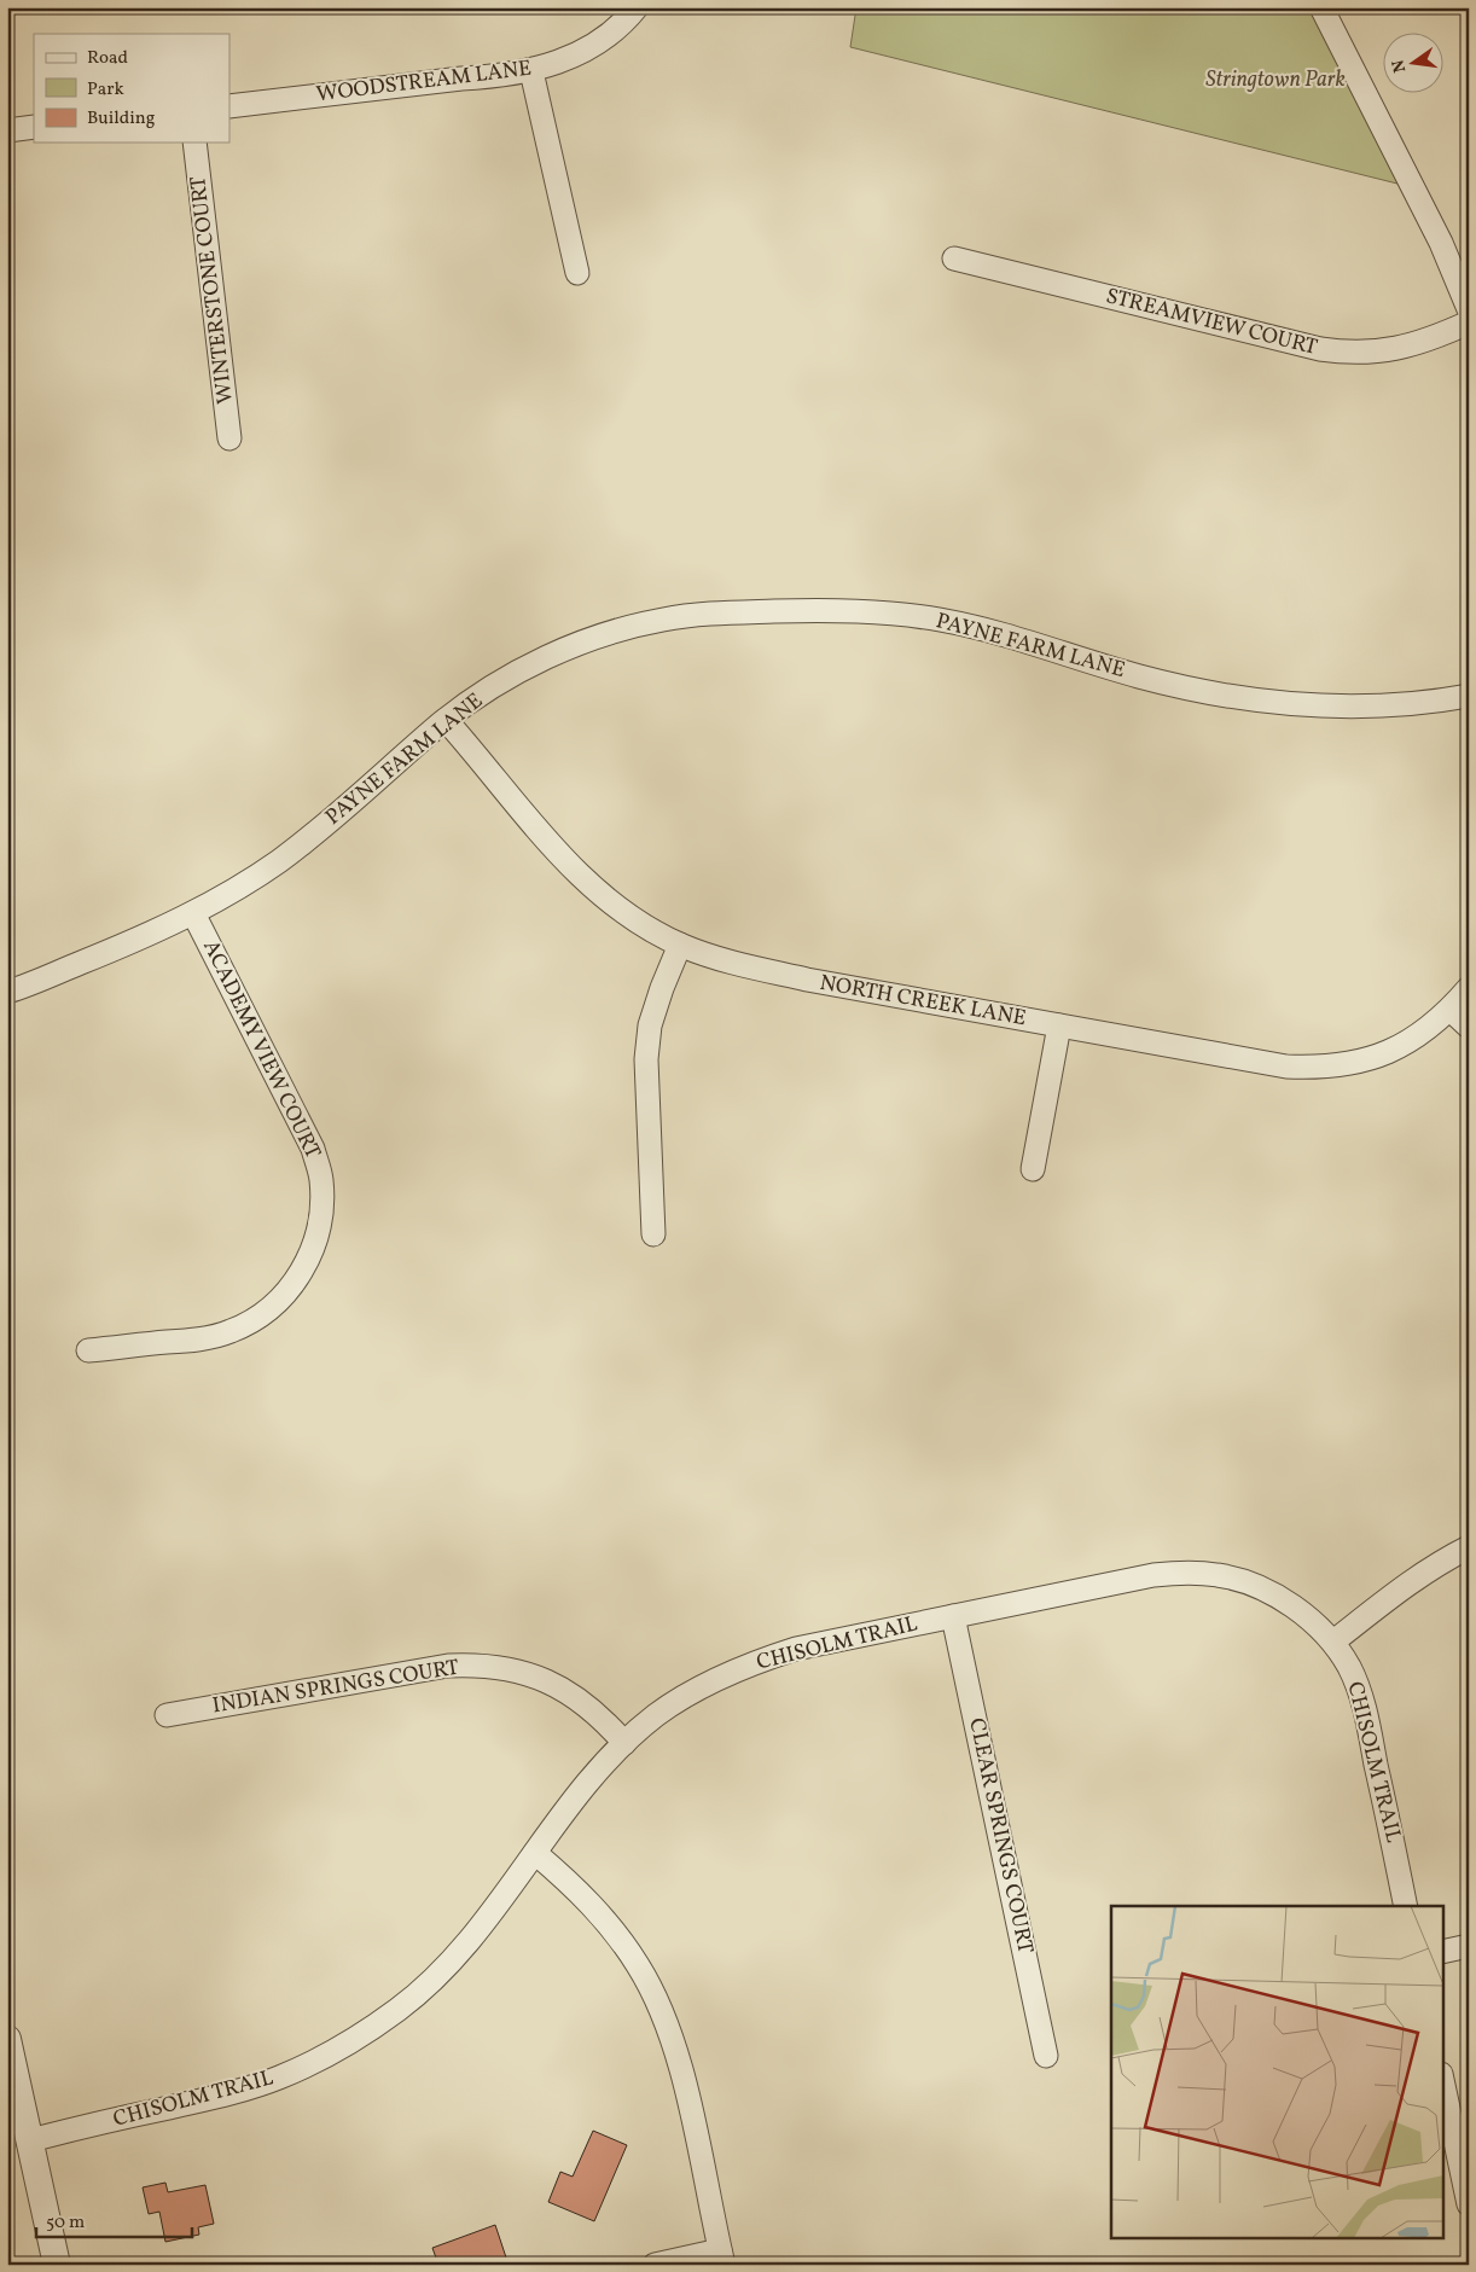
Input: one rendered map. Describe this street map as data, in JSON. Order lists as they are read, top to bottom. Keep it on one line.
{"streets":{"street":["WOODSTREAM LANE","WINTERSTONE COURT","STREAMVIEW COURT","PAYNE FARM LANE","NORTH CREEK LANE","ACADEMY VIEW COURT","CHISOLM TRAIL","INDIAN SPRINGS COURT","CLEAR SPRINGS COURT"]},"crossings":[["PAYNE FARM LANE","NORTH CREEK LANE"],["PAYNE FARM LANE","ACADEMY VIEW COURT"],["CHISOLM TRAIL","INDIAN SPRINGS COURT"],["CHISOLM TRAIL","CLEAR SPRINGS COURT"]],"parks":["Stringtown Park"],"legend":["Road","Park","Building"],"scale_bar":"50 m","north":"left"}
